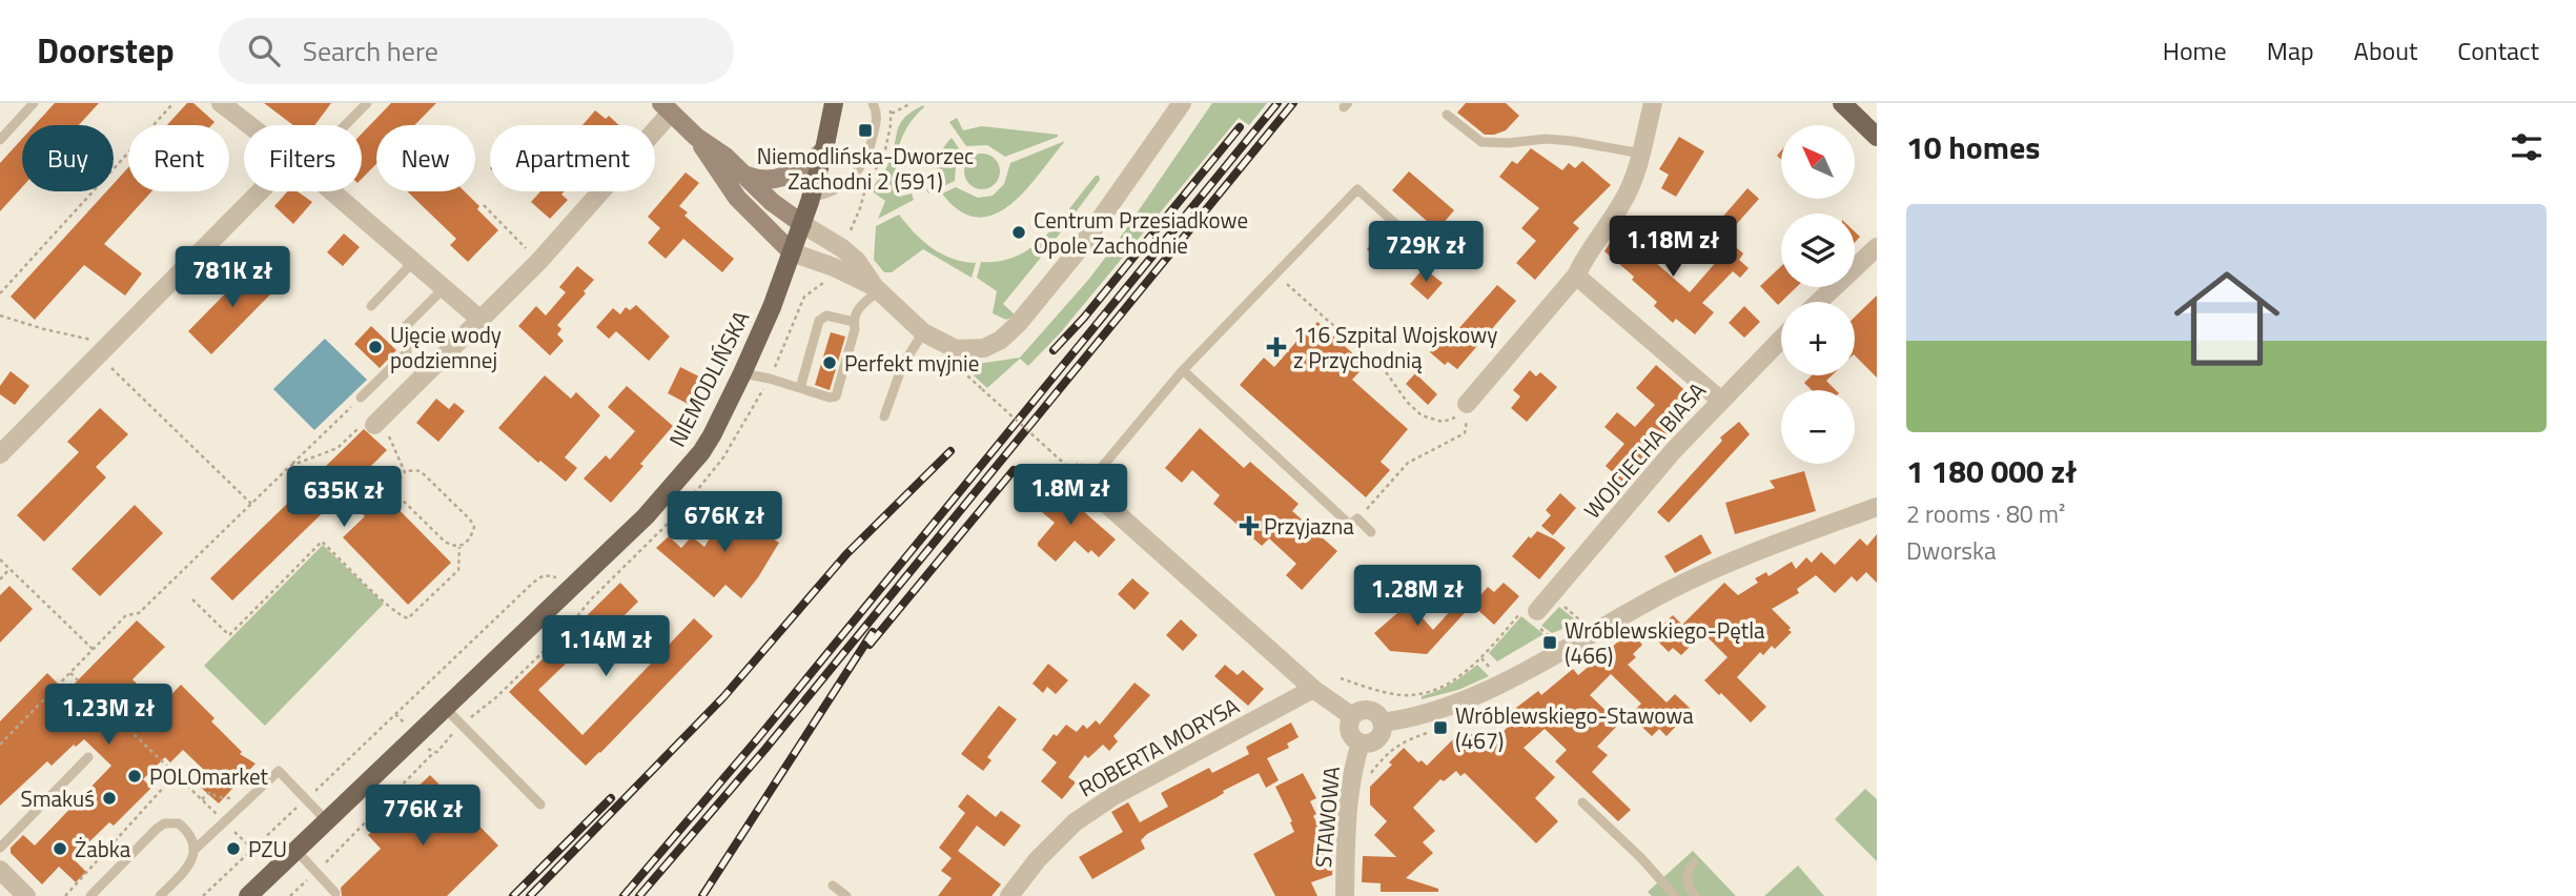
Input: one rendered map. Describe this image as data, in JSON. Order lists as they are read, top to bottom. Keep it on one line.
{"streets":{"main road":["NIEMODLIŃSKA"],"street":["WOJCIECHA BIASA","ROBERTA MORYSA","STAWOWA"]},"places":{"transit":["Niemodlińska-Dworzec Zachodni 2 (591)","Wróblewskiego-Pętla (466)","Wróblewskiego-Stawowa (467)"],"other":["Centrum Przesiadkowe Opole Zachodnie","Ujęcie wody podziemnej","Perfekt myjnie","POLOmarket","Smakuś","Żabka","PZU"],"health":["116 Szpital Wojskowy z Przychodnią","Przyjazna"]},"north":"top left","page":{"header":"Doorstep","search":"Search here","nav":["Home","Map","About","Contact"],"heading":"10 homes","map_buttons":["+","−"],"chip":["Buy","Rent","Filters","New","Apartment"],"list":[{"name":"1 180 000 zł","note":"2 rooms · 80 m² · Dworska"}],"price":["1.18M zł","729K zł","781K zł","1.8M zł","635K zł","676K zł","1.28M zł","1.14M zł","1.23M zł","776K zł"]}}
